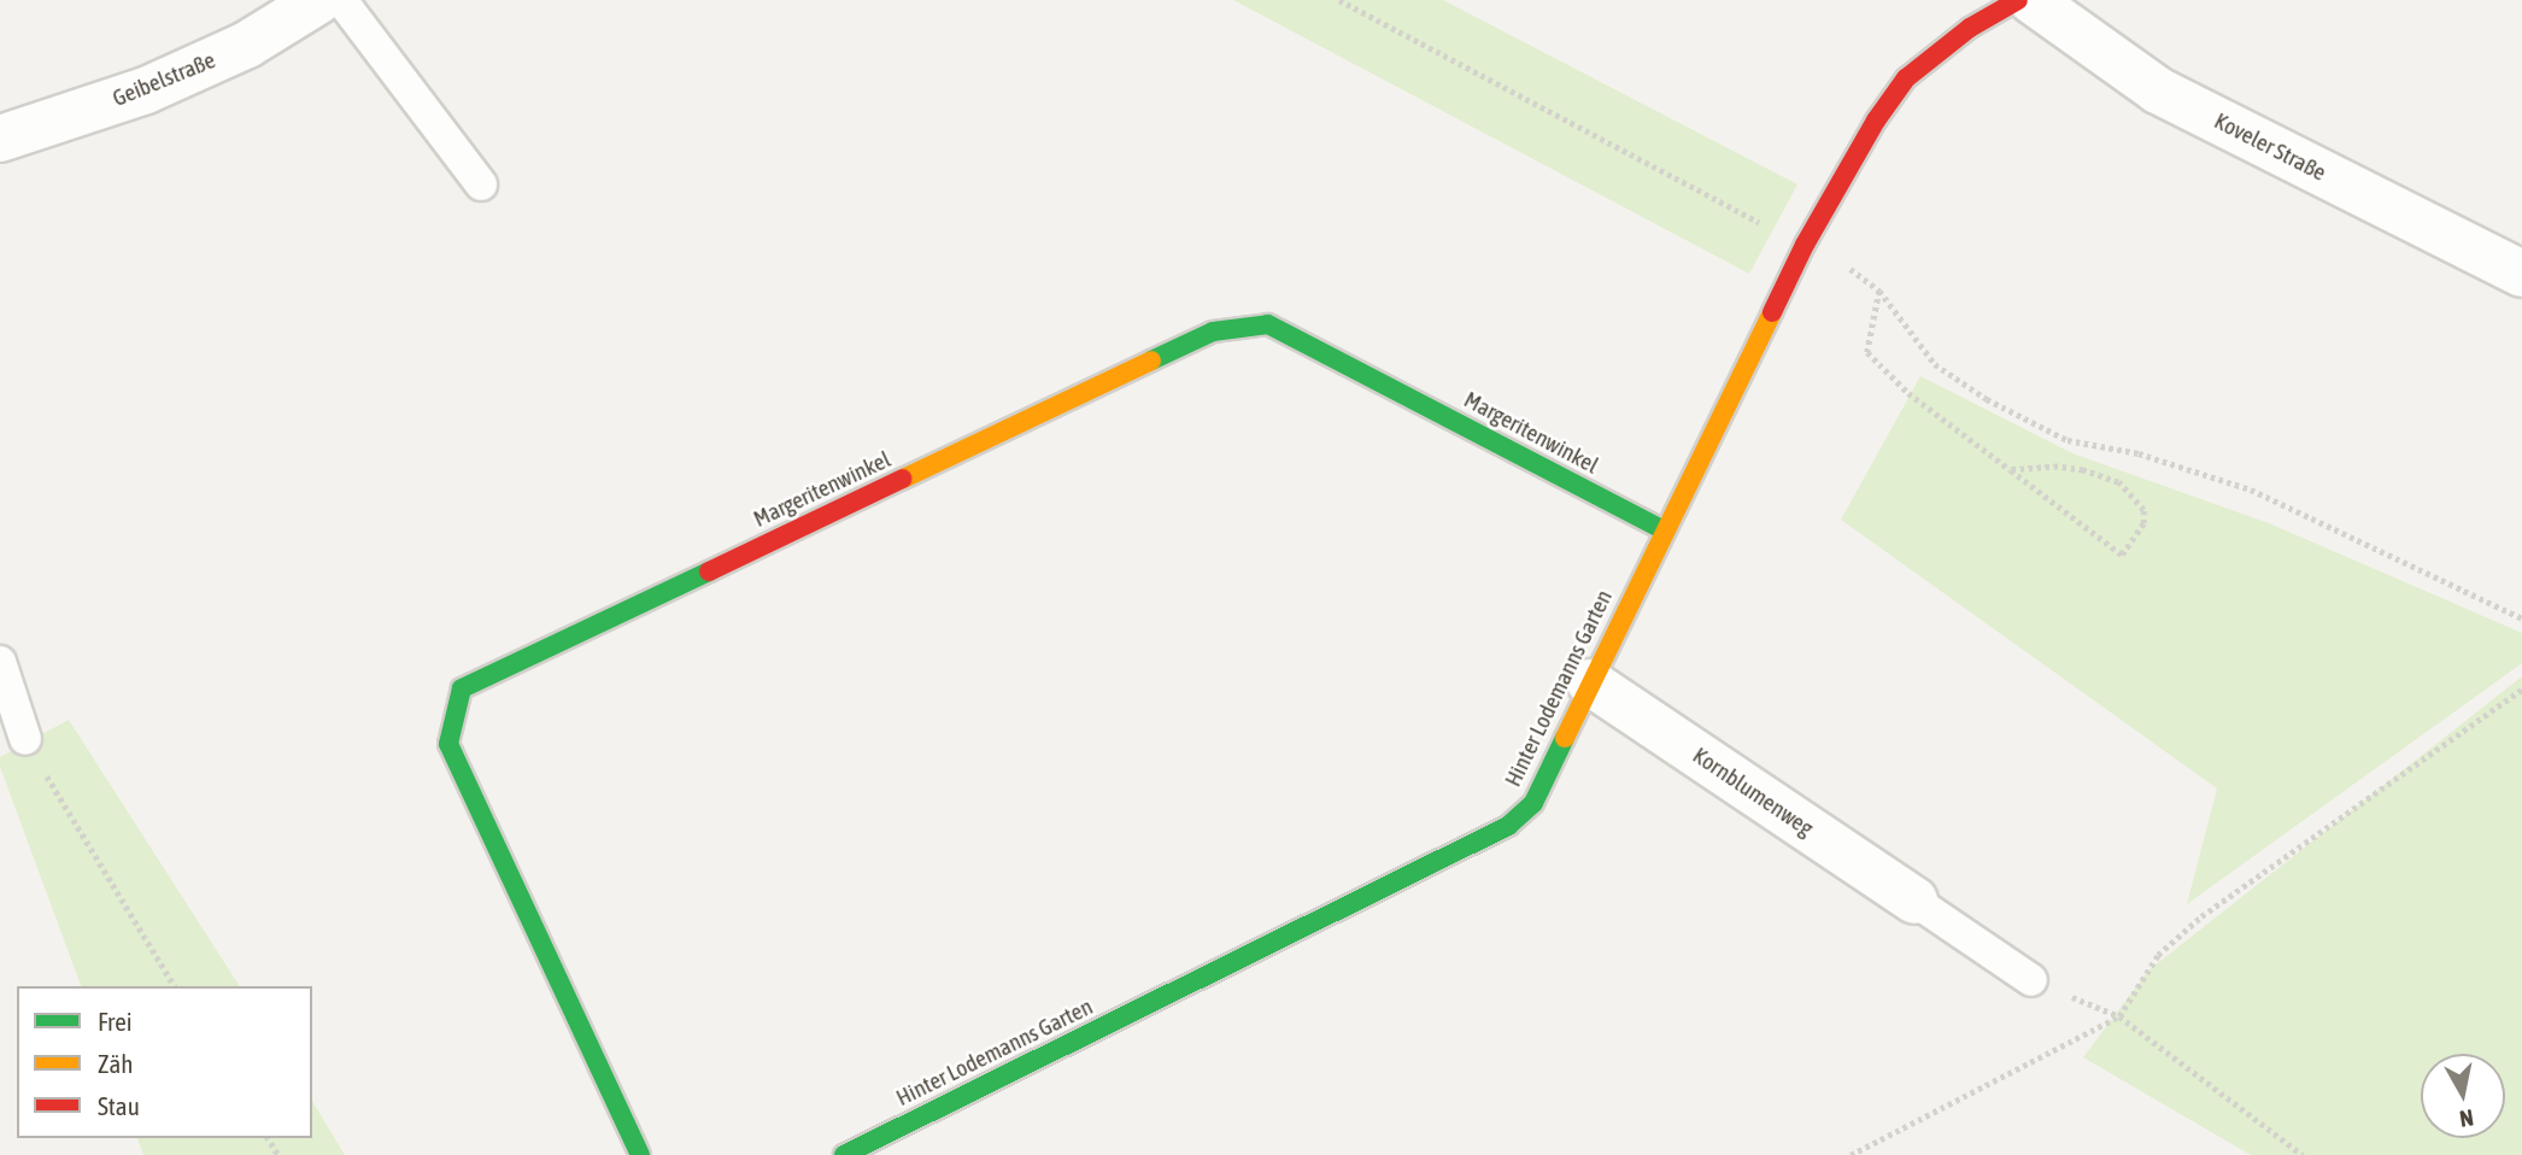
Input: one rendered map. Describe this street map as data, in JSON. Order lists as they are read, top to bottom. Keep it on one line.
{"streets":{"street":["Geibelstraße","Koveler Straße","Margeritenwinkel","Hinter Lodemanns Garten","Kornblumenweg"]},"crossings":[["Margeritenwinkel","Hinter Lodemanns Garten"],["Hinter Lodemanns Garten","Kornblumenweg"]],"legend":["Frei","Zäh","Stau"],"north":"bottom"}
